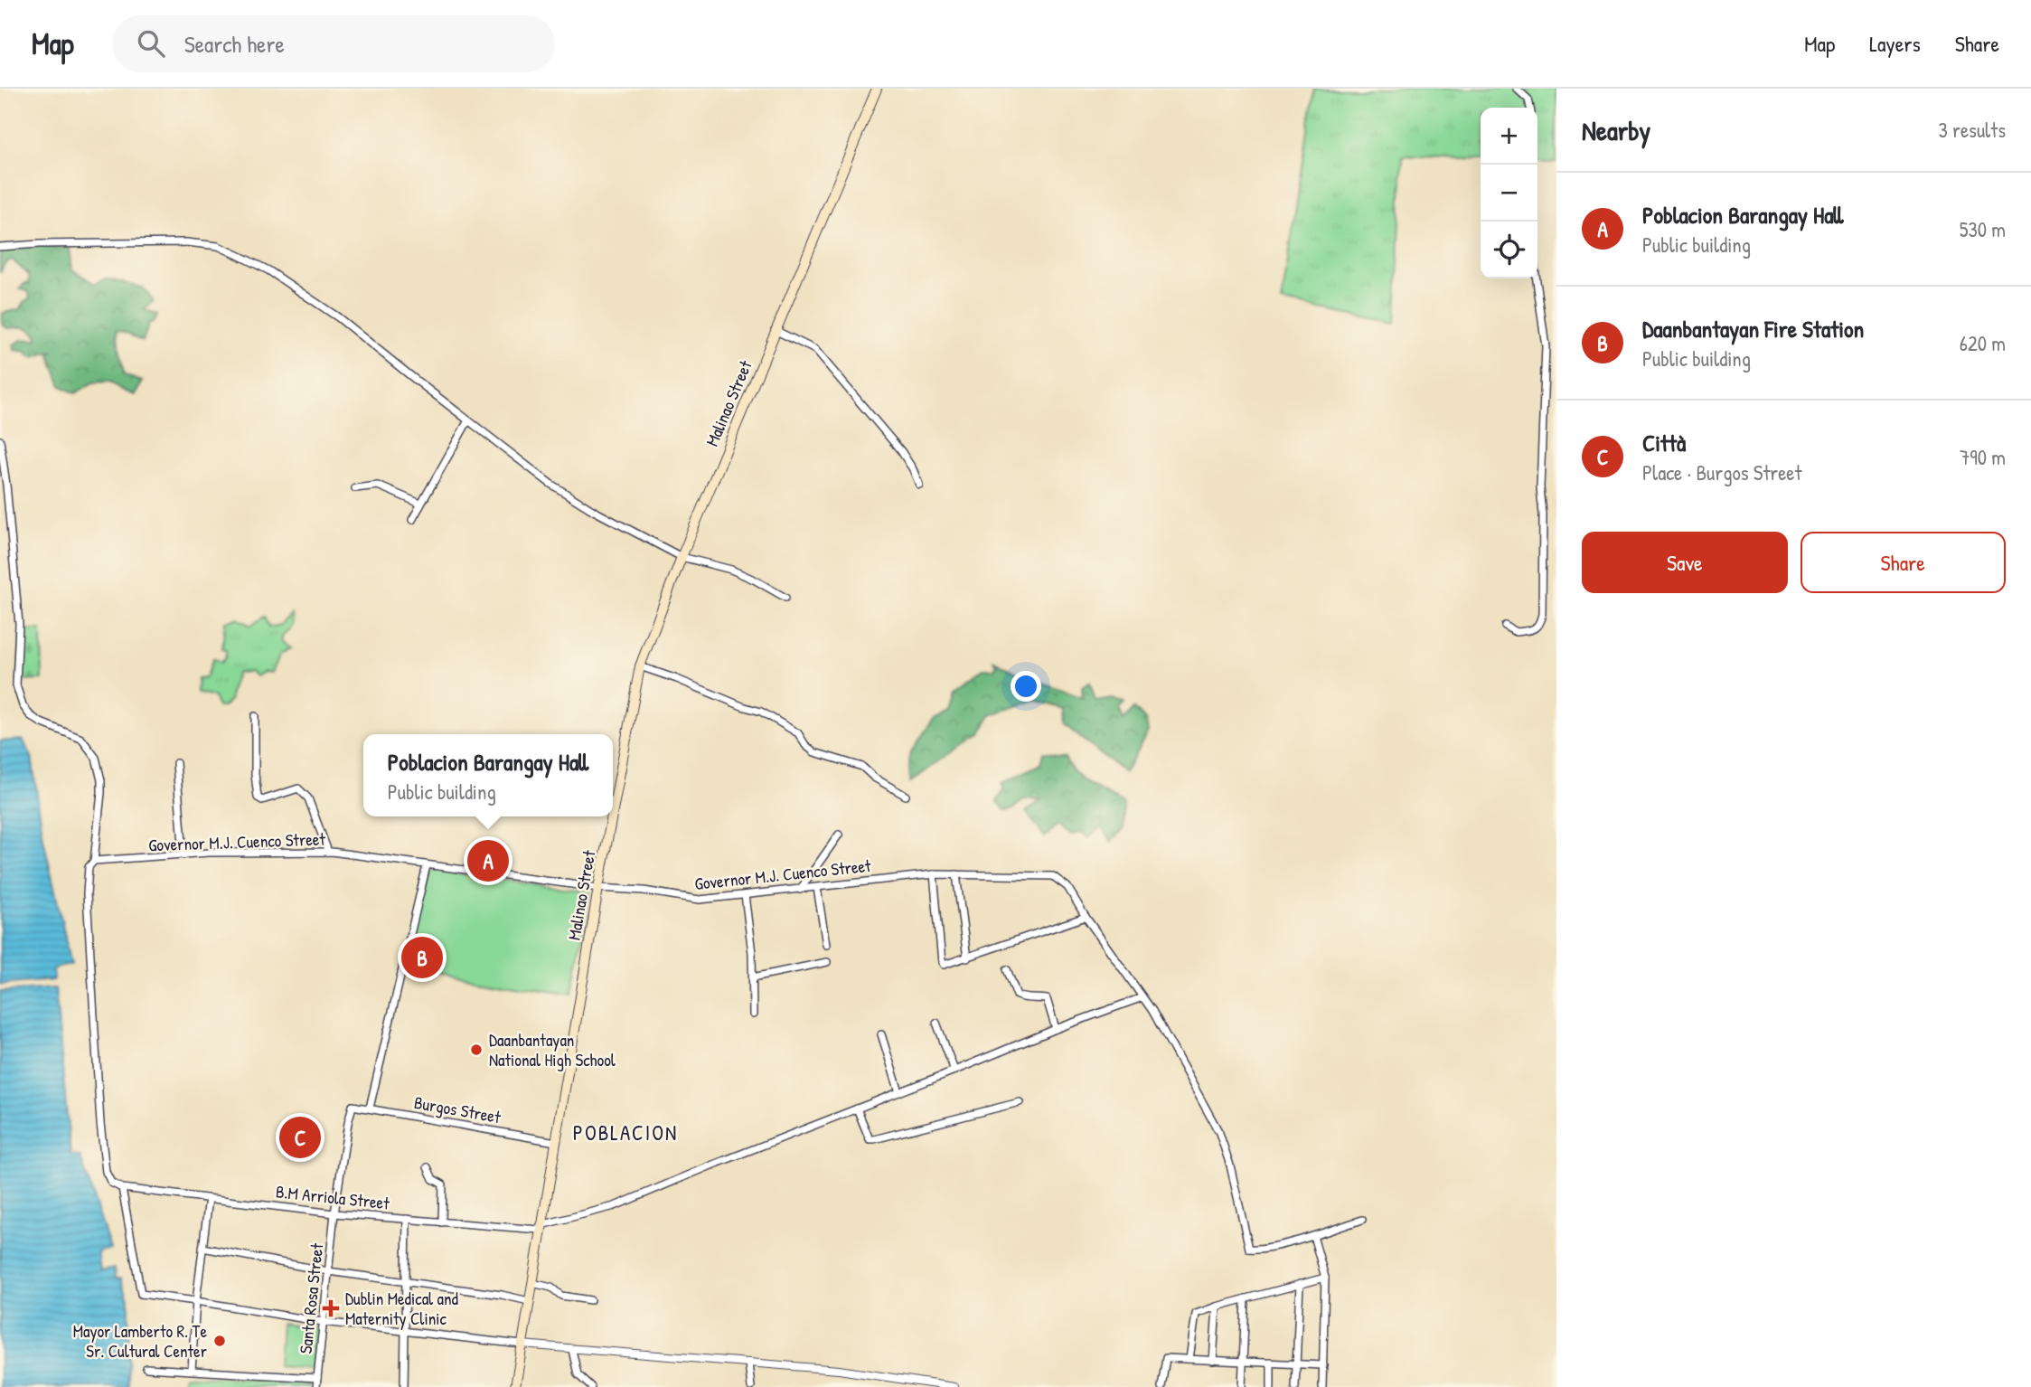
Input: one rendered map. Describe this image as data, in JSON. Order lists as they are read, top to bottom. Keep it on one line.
{"streets":{"main road":["Malinao Street"],"street":["Governor M.J. Cuenco Street","Burgos Street","B.M Arriola Street","Santa Rosa Street"]},"crossings":[["Malinao Street","Governor M.J. Cuenco Street"],["Malinao Street","Burgos Street"],["Malinao Street","B.M Arriola Street"],["Burgos Street","Santa Rosa Street"],["B.M Arriola Street","Santa Rosa Street"]],"districts":["POBLACION"],"places":{"other":["Daanbantayan National High School","Mayor Lamberto R. Te Sr. Cultural Center"],"health":["Dublin Medical and Maternity Clinic"]},"page":{"header":"Map","search":"Search here","nav":["Map","Layers","Share"],"heading":["Nearby","3 results"],"map_buttons":["+","−"],"list":[{"mark":"A","name":"Poblacion Barangay Hall","note":"Public building","value":"530 m"},{"mark":"B","name":"Daanbantayan Fire Station","note":"Public building","value":"620 m"},{"mark":"C","name":"Città","note":"Place · Burgos Street","value":"790 m"}],"buttons":["Save","Share"],"popup":["Poblacion Barangay Hall","Public building"],"pins":["A","B","C"]}}
